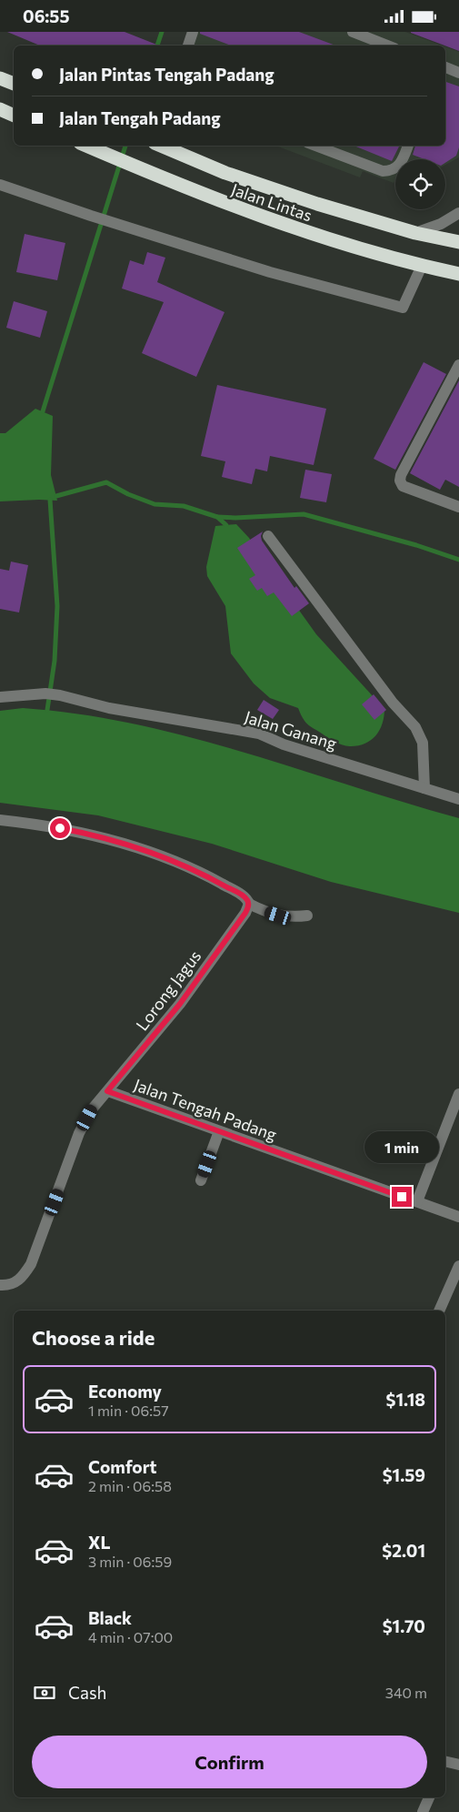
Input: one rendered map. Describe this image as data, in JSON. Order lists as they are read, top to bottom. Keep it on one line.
{"streets":{"highway":["Jalan Lintas"],"street":["Jalan Ganang","Lorong Jagus","Jalan Tengah Padang"]},"crossings":[["Lorong Jagus","Jalan Tengah Padang"]],"page":{"status":"06:55","banner":["Jalan Pintas Tengah Padang","Jalan Tengah Padang"],"bubble":"1 min","heading":"Choose a ride","list":[{"name":"Economy","note":"1 min · 06:57","value":"$1.18"},{"name":"Comfort","note":"2 min · 06:58","value":"$1.59"},{"name":"XL","note":"3 min · 06:59","value":"$2.01"},{"name":"Black","note":"4 min · 07:00","value":"$1.70"}],"pay":["Cash","340 m"],"buttons":"Confirm"}}
